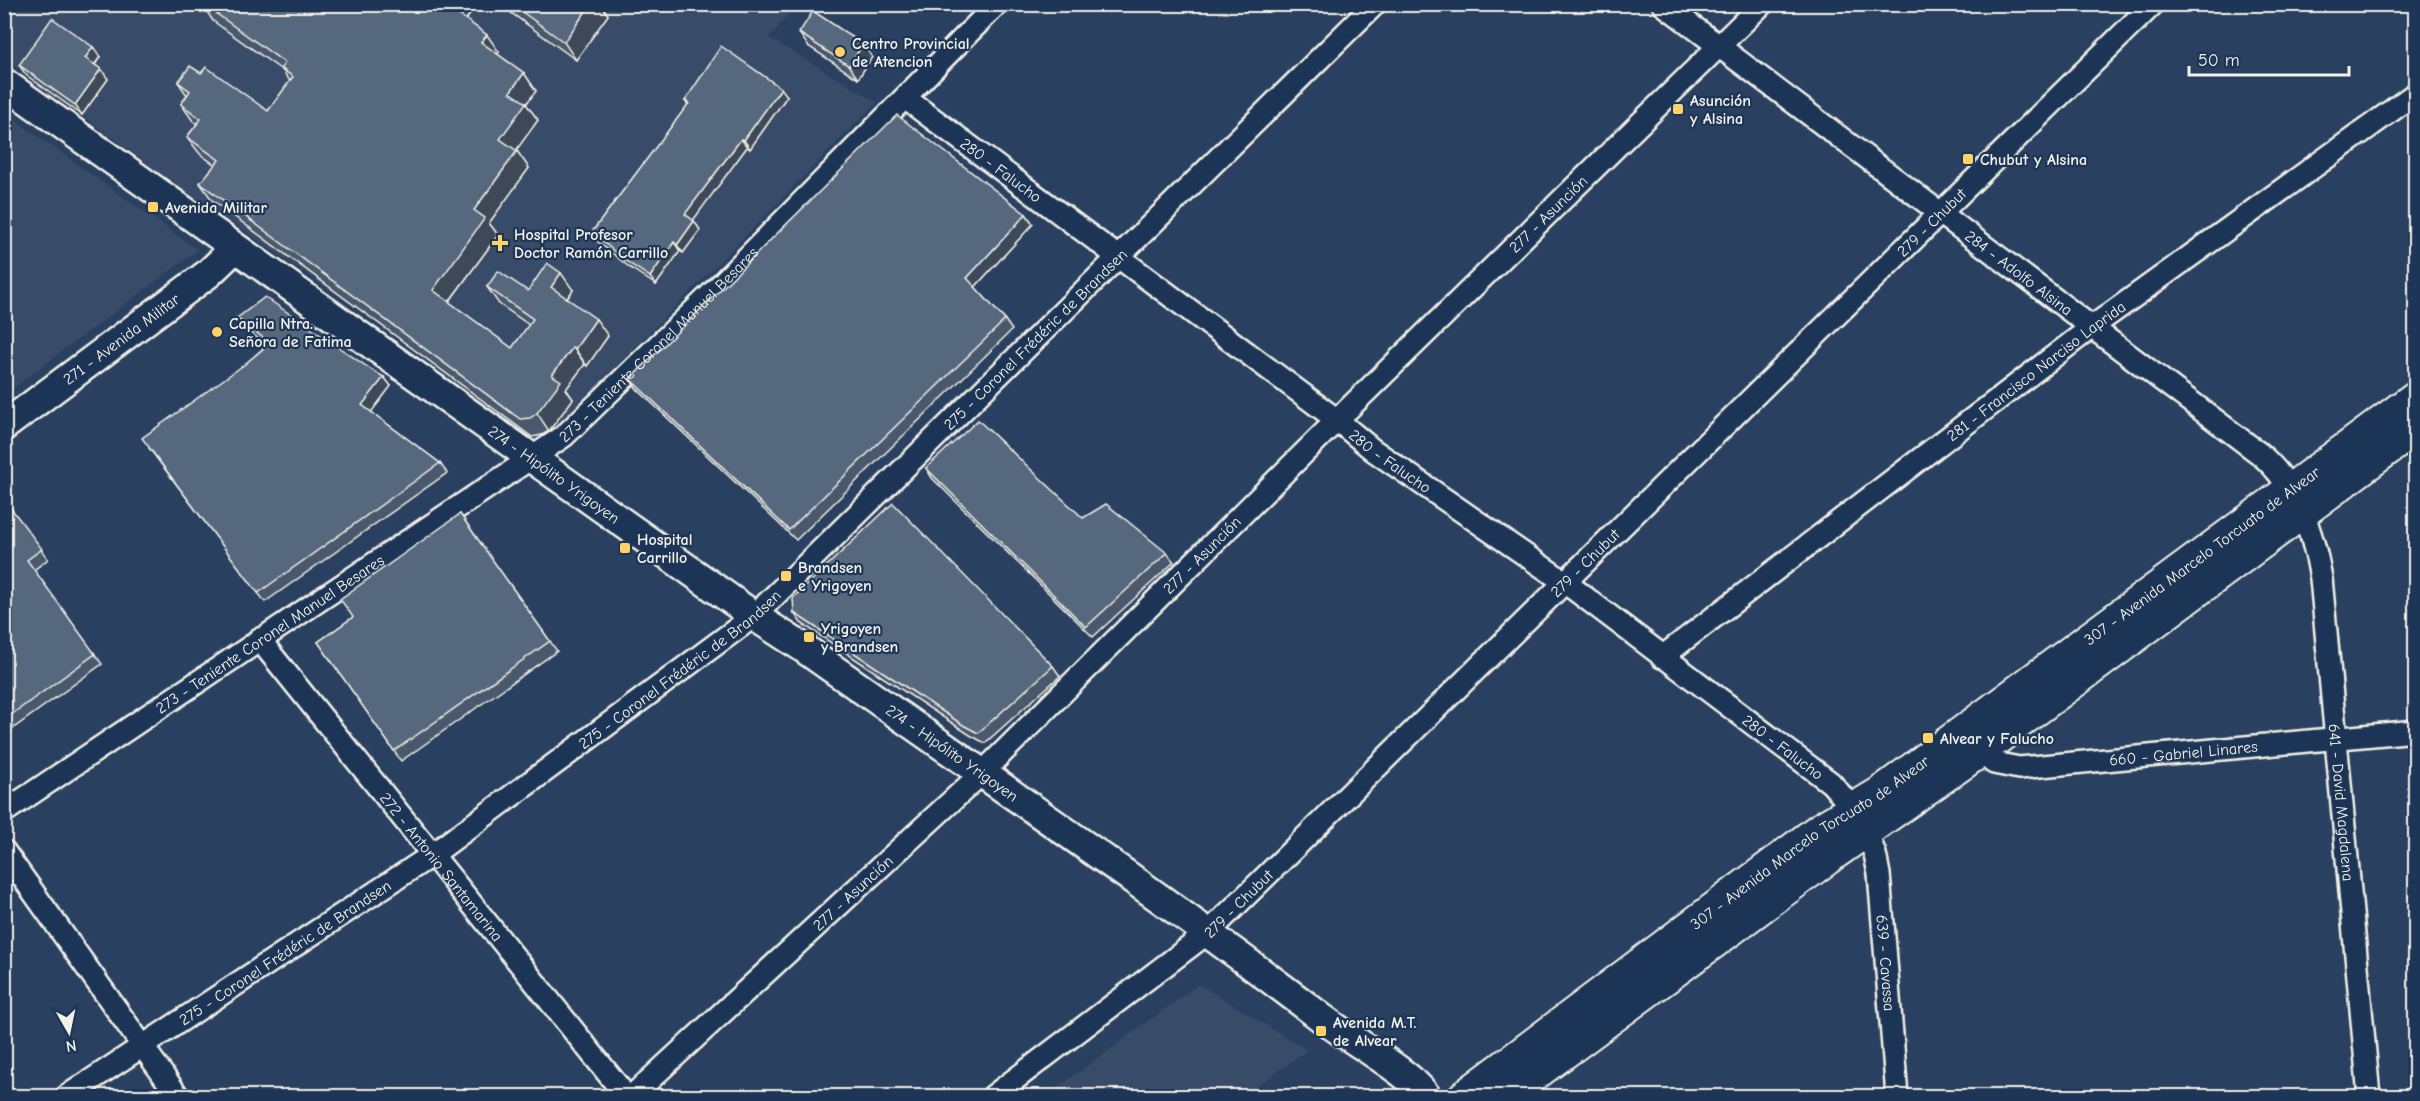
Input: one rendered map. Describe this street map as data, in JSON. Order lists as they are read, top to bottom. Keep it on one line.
{"streets":{"main road":["307 - Avenida Marcelo Torcuato de Alvear"],"street":["280 - Falucho","277 - Asunción","279 - Chubut","284 - Adolfo Alsina","271 - Avenida Militar","275 - Coronel Frédéric de Brandsen","273 - Teniente Coronel Manuel Besares","281 - Francisco Narciso Laprida","274 - Hipólito Yrigoyen","660 - Gabriel Linares","641 - David Magdalena","272 - Antonio Santamarina","639 - Cavassa"]},"crossings":[["280 - Falucho","277 - Asunción"],["280 - Falucho","279 - Chubut"],["280 - Falucho","275 - Coronel Frédéric de Brandsen"],["280 - Falucho","273 - Teniente Coronel Manuel Besares"],["280 - Falucho","281 - Francisco Narciso Laprida"],["280 - Falucho","307 - Avenida Marcelo Torcuato de Alvear"],["280 - Falucho","639 - Cavassa"],["277 - Asunción","284 - Adolfo Alsina"],["277 - Asunción","274 - Hipólito Yrigoyen"],["279 - Chubut","284 - Adolfo Alsina"],["279 - Chubut","274 - Hipólito Yrigoyen"],["284 - Adolfo Alsina","281 - Francisco Narciso Laprida"],["284 - Adolfo Alsina","307 - Avenida Marcelo Torcuato de Alvear"],["284 - Adolfo Alsina","641 - David Magdalena"],["271 - Avenida Militar","274 - Hipólito Yrigoyen"],["275 - Coronel Frédéric de Brandsen","274 - Hipólito Yrigoyen"],["275 - Coronel Frédéric de Brandsen","272 - Antonio Santamarina"],["273 - Teniente Coronel Manuel Besares","274 - Hipólito Yrigoyen"],["273 - Teniente Coronel Manuel Besares","272 - Antonio Santamarina"],["307 - Avenida Marcelo Torcuato de Alvear","660 - Gabriel Linares"],["307 - Avenida Marcelo Torcuato de Alvear","641 - David Magdalena"],["307 - Avenida Marcelo Torcuato de Alvear","639 - Cavassa"],["660 - Gabriel Linares","641 - David Magdalena"]],"places":{"other":["Centro Provincial de Atencion","Capilla Ntra. Señora de Fatima"],"transit":["Asunción y Alsina","Chubut y Alsina","Avenida Militar","Hospital Carrillo","Brandsen e Yrigoyen","Yrigoyen y Brandsen","Alvear y Falucho","Avenida M.T. de Alvear"],"health":["Hospital Profesor Doctor Ramón Carrillo"]},"scale_bar":"50 m","north":"bottom"}
